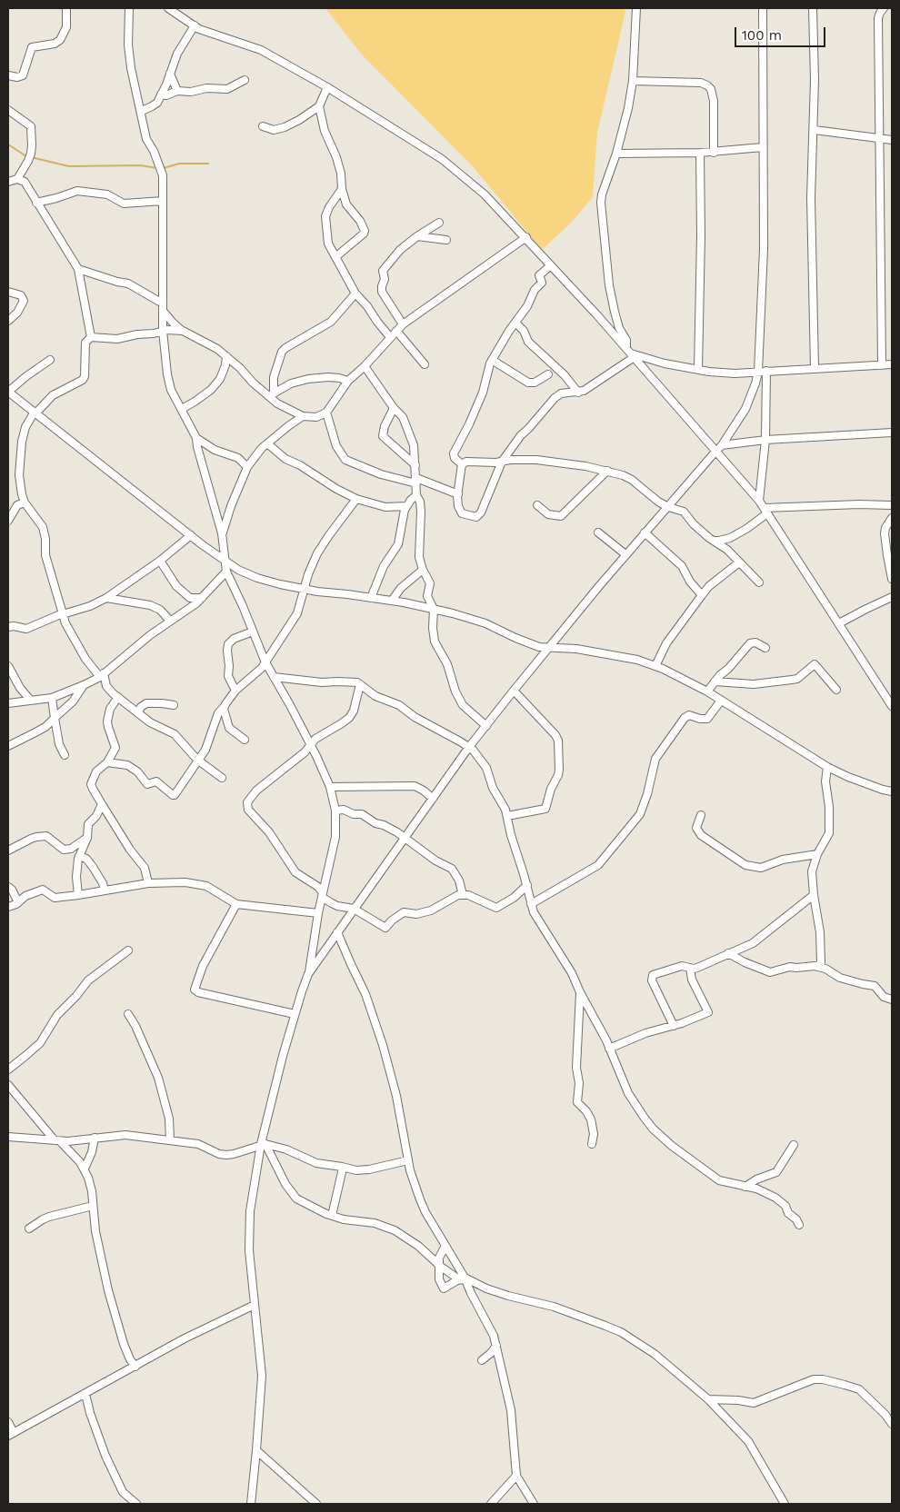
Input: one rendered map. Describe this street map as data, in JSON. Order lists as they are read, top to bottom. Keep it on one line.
{"scale_bar":"100 m"}
